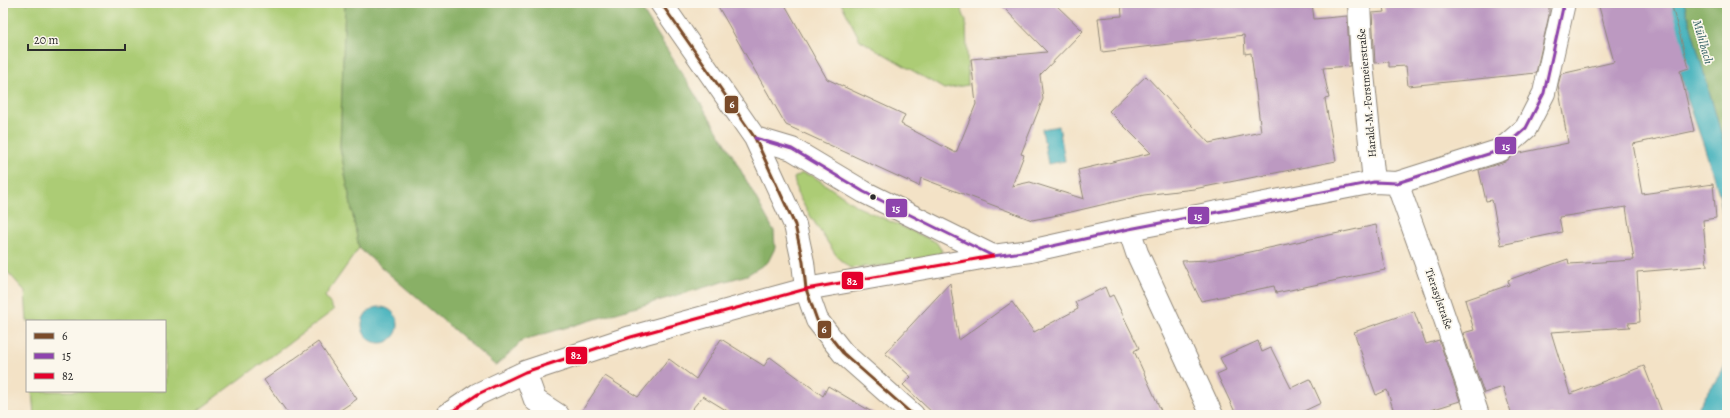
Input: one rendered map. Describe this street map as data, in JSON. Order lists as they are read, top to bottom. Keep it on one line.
{"streets":{"street":["Harald-M.-Forstmeierstraße","Tierasylstraße"]},"water":["Mühlbach"],"lines":["transit line 6","transit line 15","transit line 82"],"legend":["6","15","82"],"scale_bar":"20 m"}
